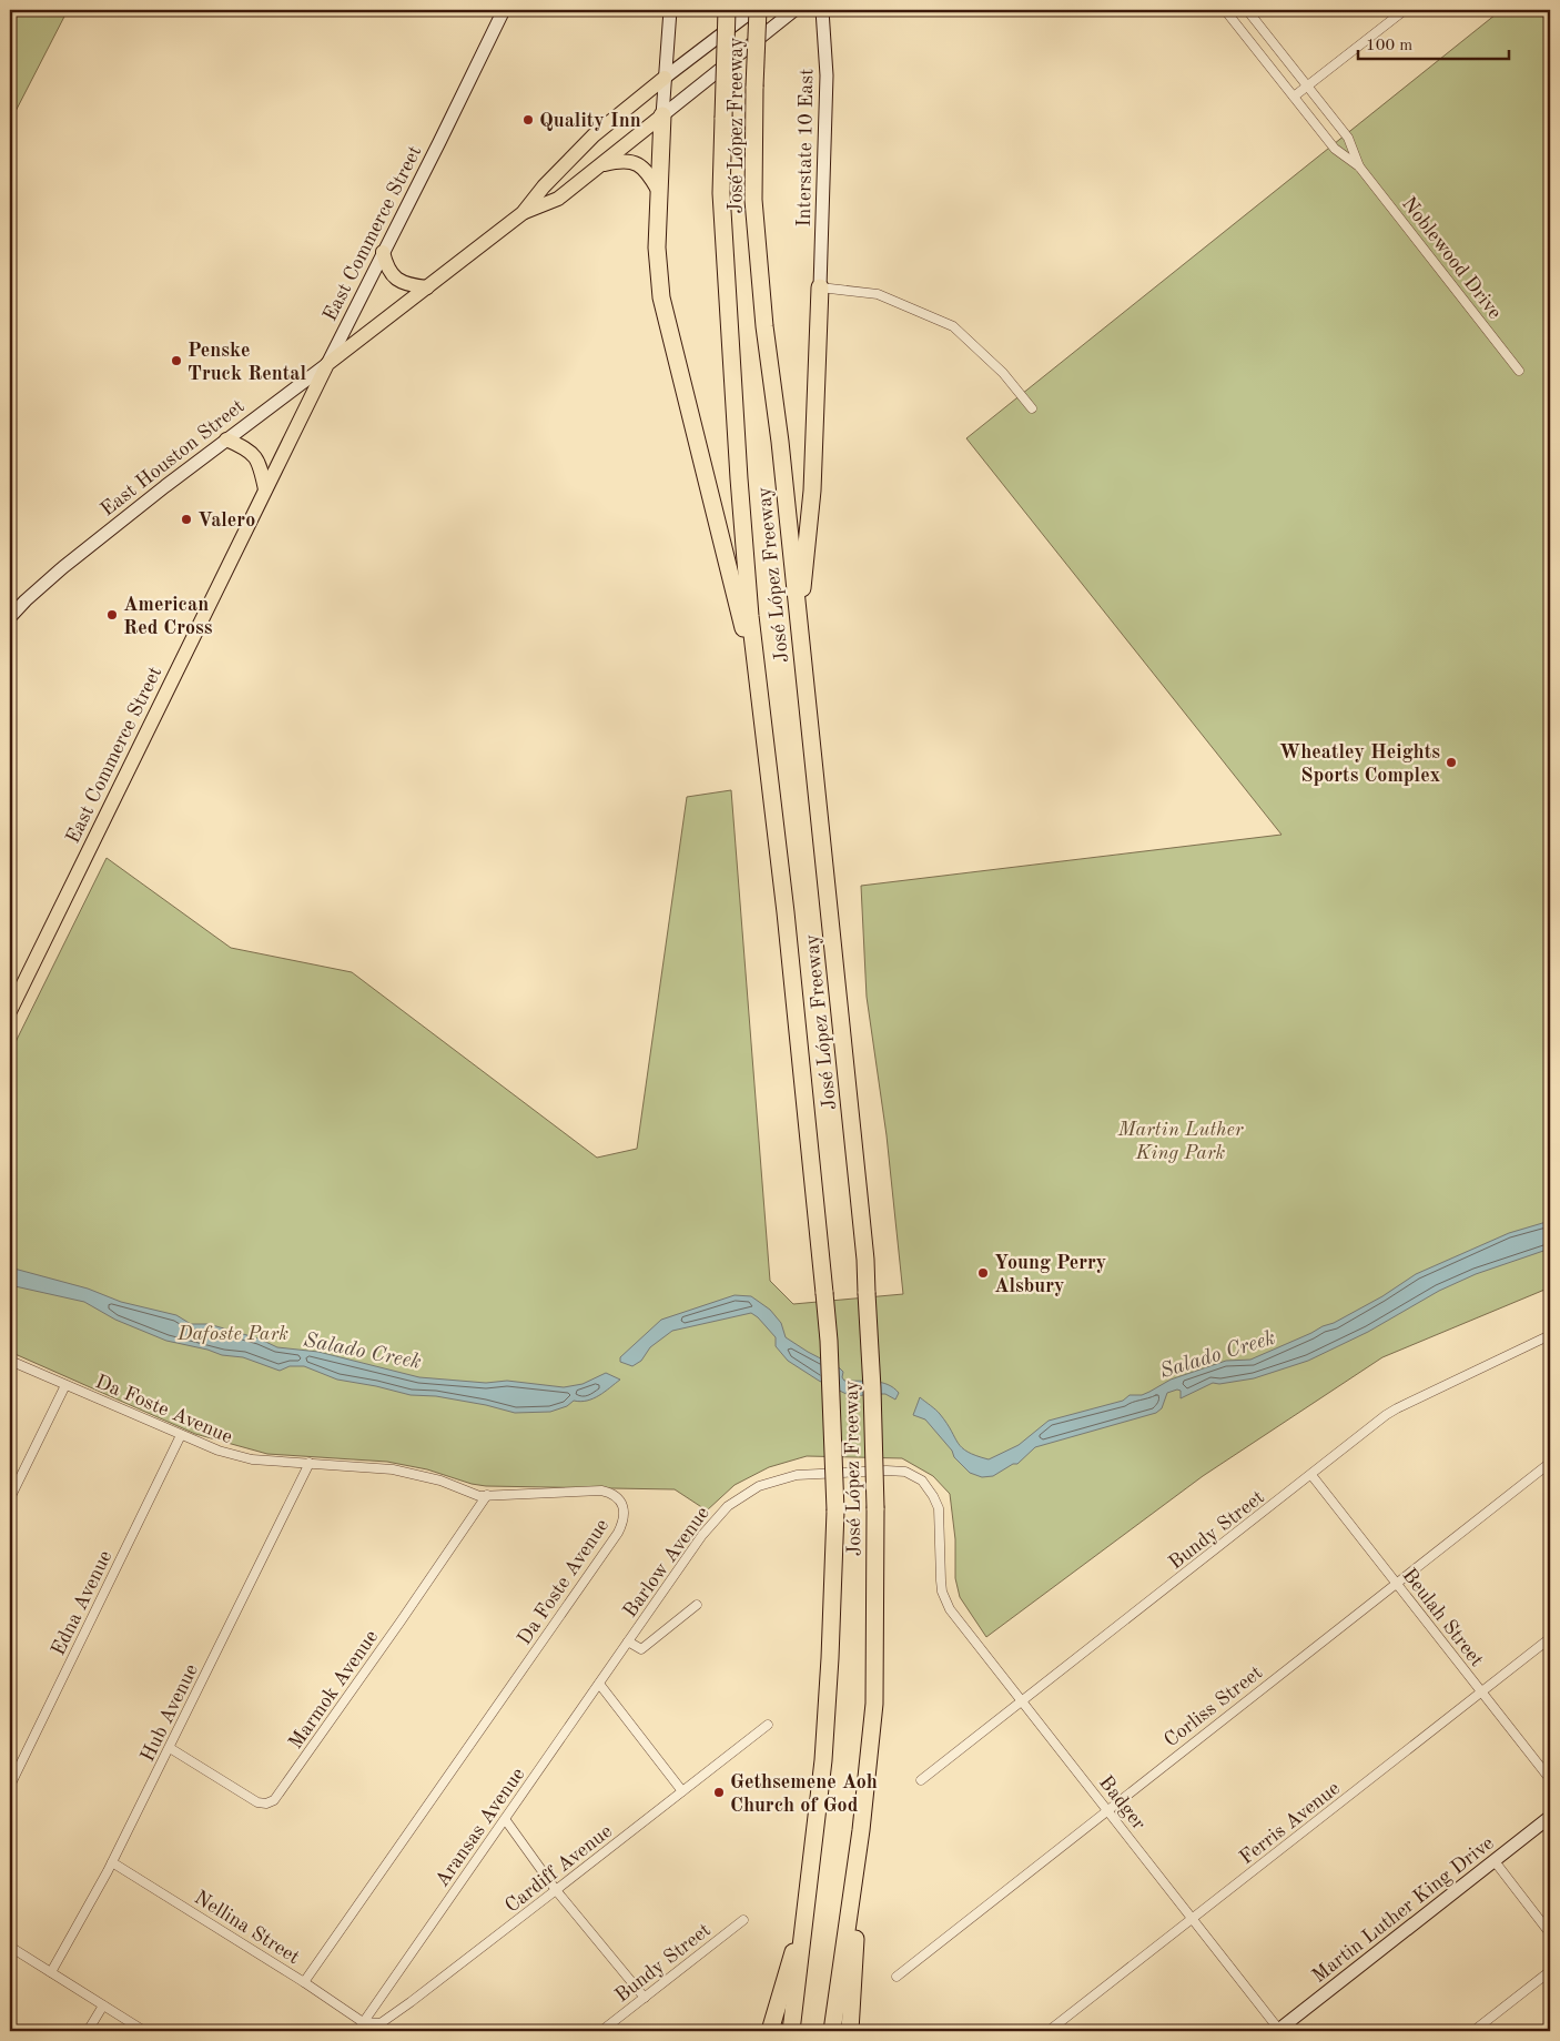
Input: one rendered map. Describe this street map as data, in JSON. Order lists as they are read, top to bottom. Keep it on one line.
{"streets":{"highway":["José López Freeway"],"main road":["Interstate 10 East","East Commerce Street","East Houston Street","Martin Luther King Drive"],"street":["Noblewood Drive","Da Foste Avenue","Bundy Street","Barlow Avenue","Edna Avenue","Beulah Street","Marmok Avenue","Corliss Street","Hub Avenue","Badger","Ferris Avenue","Aransas Avenue","Cardiff Avenue","Nellina Street"]},"crossings":[["East Commerce Street","East Houston Street"],["Da Foste Avenue","Edna Avenue"],["Da Foste Avenue","Marmok Avenue"],["Da Foste Avenue","Hub Avenue"],["Da Foste Avenue","Nellina Street"],["Bundy Street","Beulah Street"],["Bundy Street","Badger"],["Barlow Avenue","Badger"],["Barlow Avenue","Aransas Avenue"],["Beulah Street","Corliss Street"],["Beulah Street","Ferris Avenue"],["Marmok Avenue","Hub Avenue"],["Corliss Street","Badger"],["Hub Avenue","Nellina Street"],["Badger","Ferris Avenue"],["Badger","Martin Luther King Drive"],["Aransas Avenue","Cardiff Avenue"],["Aransas Avenue","Nellina Street"],["Cardiff Avenue","Nellina Street"]],"water":["Salado Creek"],"parks":["Martin Luther King Park","Dafoste Park"],"places":["Quality Inn","Penske Truck Rental","Valero","American Red Cross","Wheatley Heights Sports Complex","Young Perry Alsbury","Gethsemene Aoh Church of God"],"scale_bar":"100 m"}
